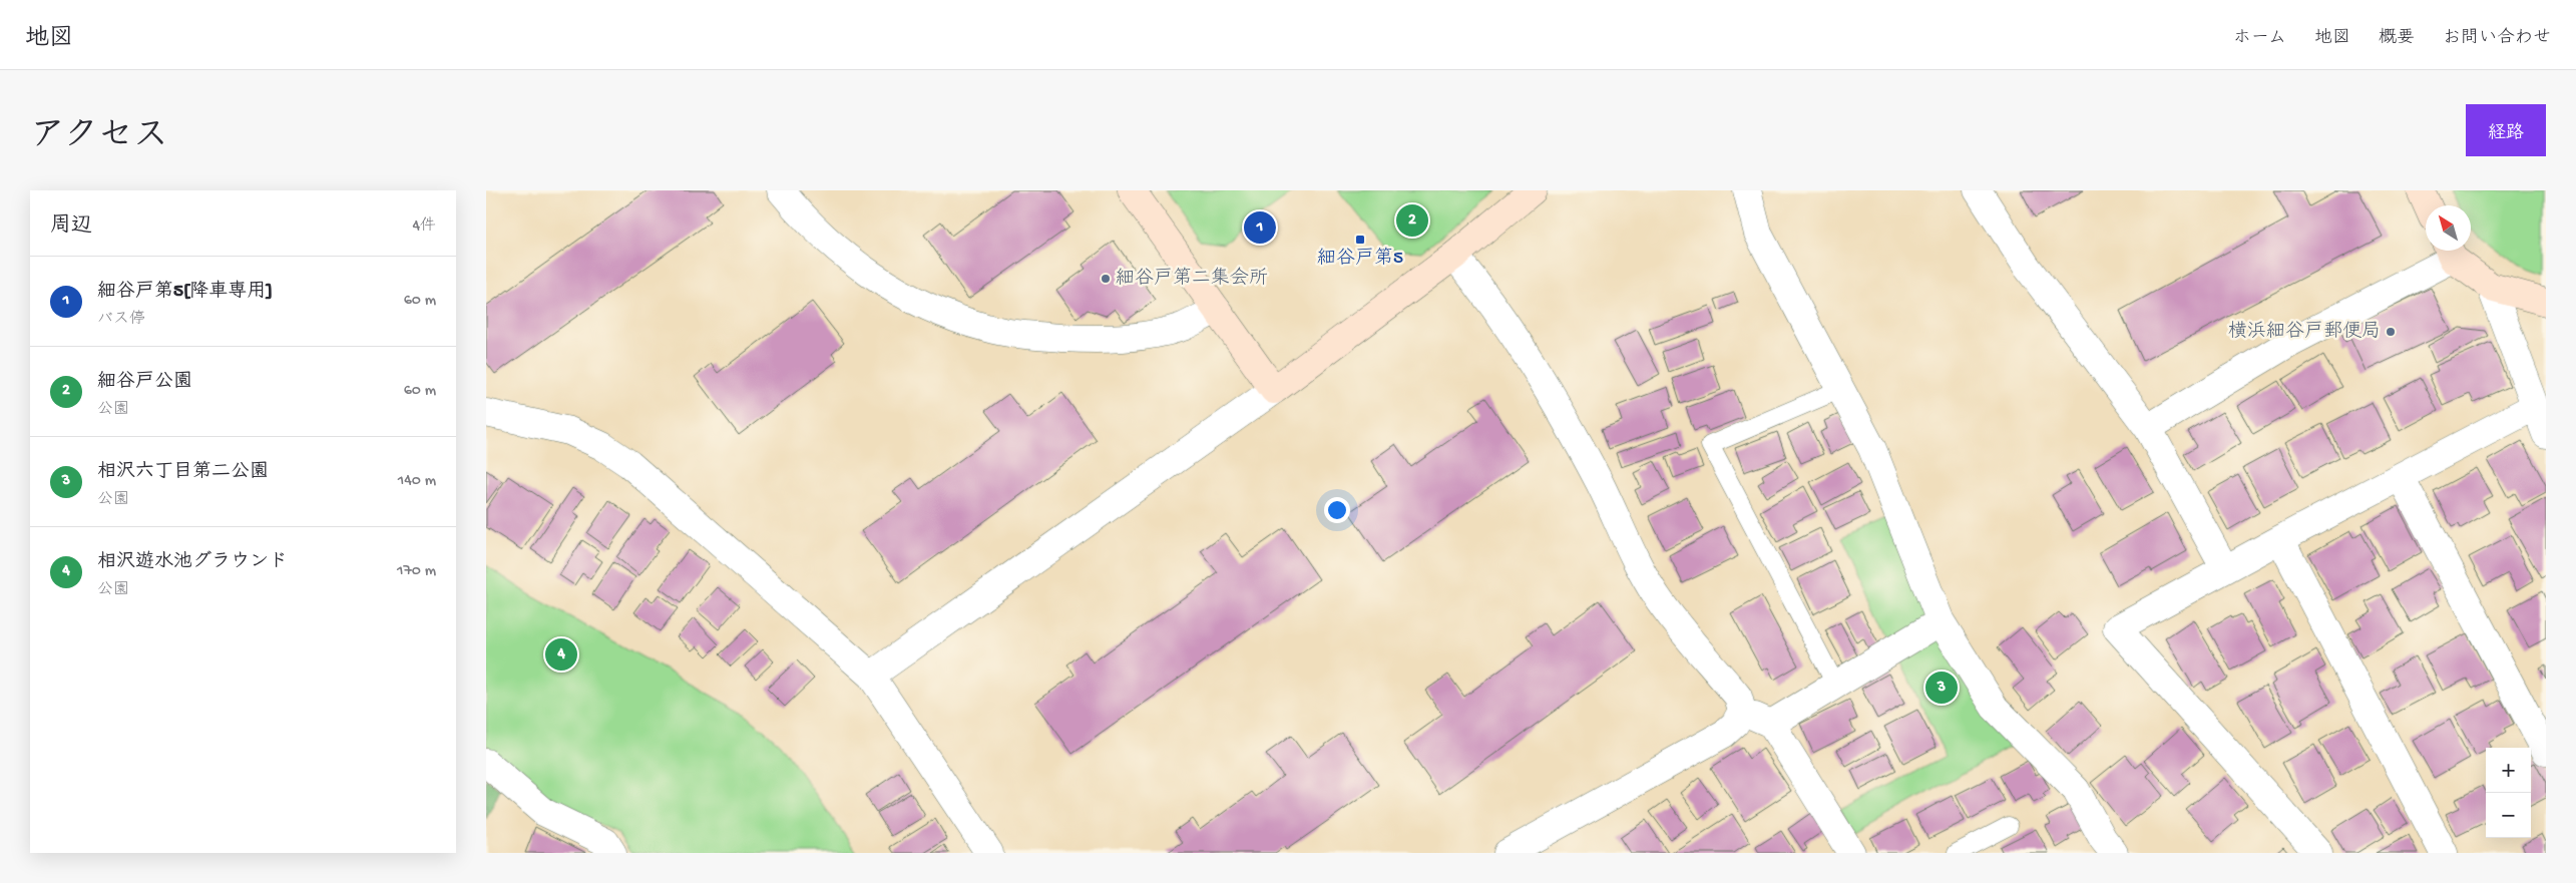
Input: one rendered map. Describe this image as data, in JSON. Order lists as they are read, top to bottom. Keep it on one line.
{"places":{"transit":["細谷戸第5"],"other":["細谷戸第二集会所","横浜細谷戸郵便局"]},"north":"top left","page":{"header":"地図","nav":["ホーム","地図","概要","お問い合わせ"],"title":"アクセス","buttons":"経路","heading":["周辺","4件"],"pins":["2","1","4","3"],"list":[{"mark":"1","name":"細谷戸第5[降車専用]","note":"バス停","value":"60 m"},{"mark":"2","name":"細谷戸公園","note":"公園","value":"60 m"},{"mark":"3","name":"相沢六丁目第二公園","note":"公園","value":"140 m"},{"mark":"4","name":"相沢遊水池グラウンド","note":"公園","value":"170 m"}],"map_buttons":["+","−"]}}
